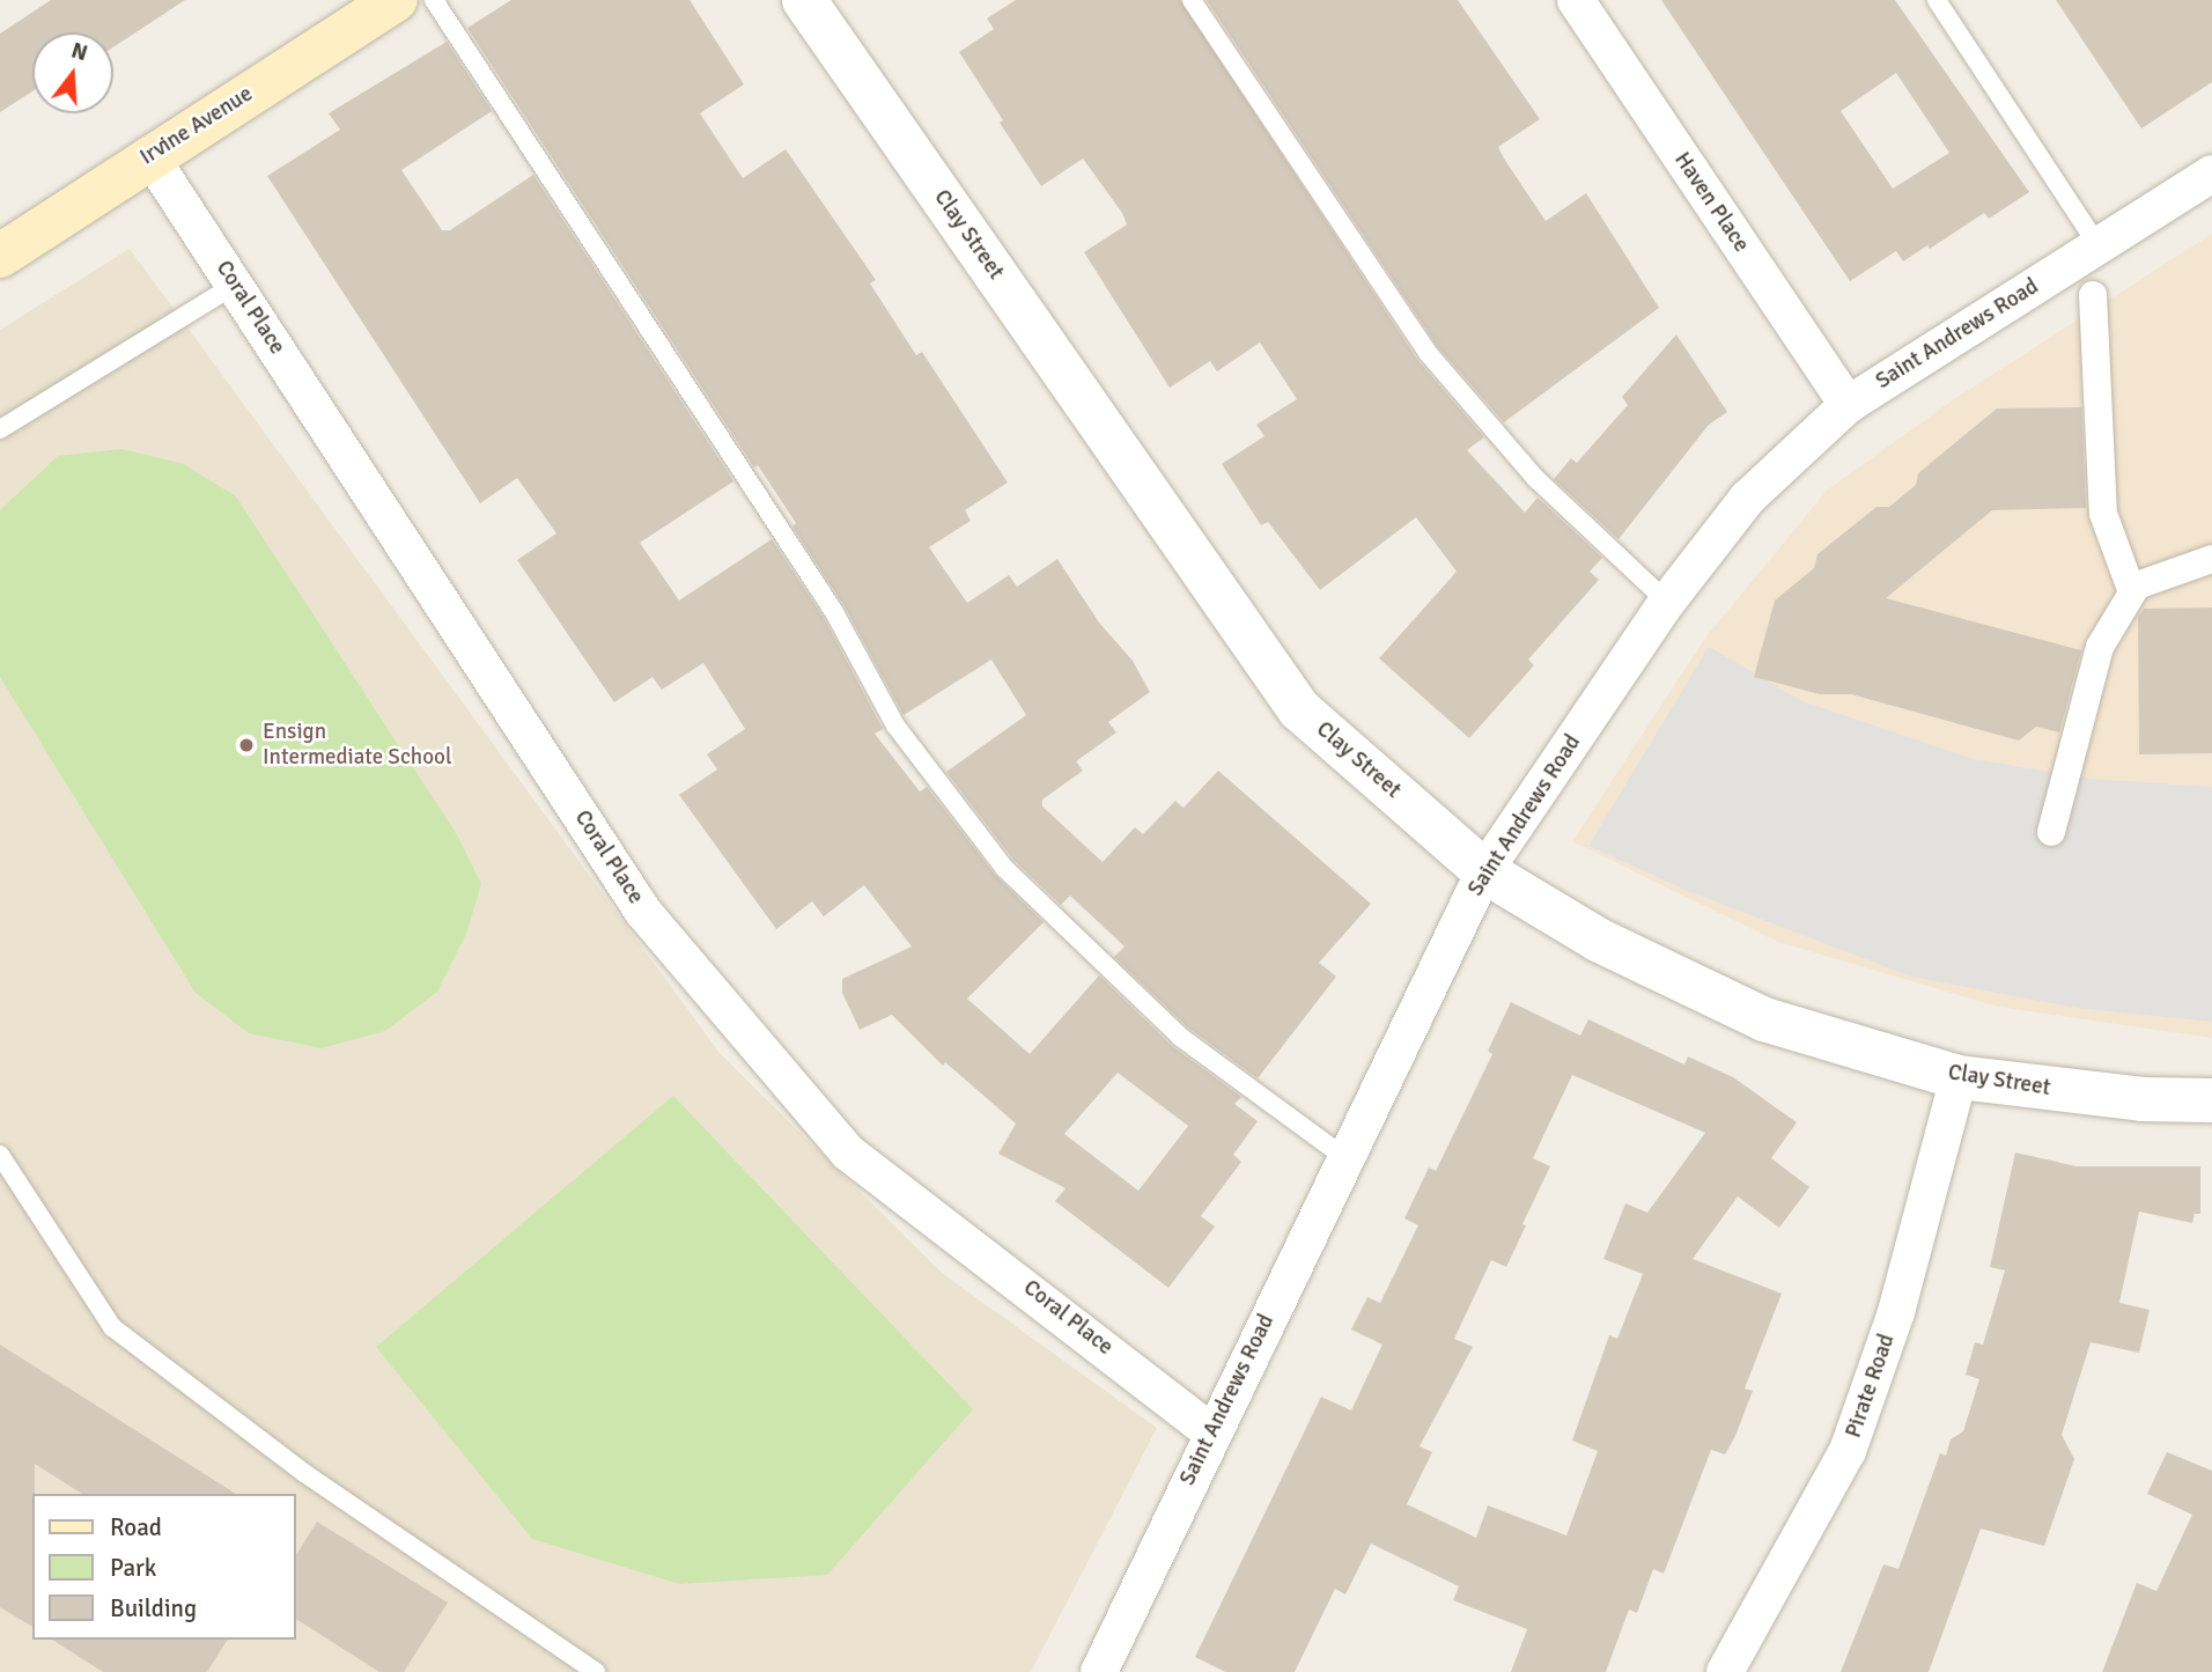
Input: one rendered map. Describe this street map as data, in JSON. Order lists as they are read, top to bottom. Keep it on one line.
{"streets":{"main road":["Irvine Avenue"],"street":["Haven Place","Clay Street","Coral Place","Saint Andrews Road","Pirate Road"]},"crossings":[["Irvine Avenue","Coral Place"],["Haven Place","Saint Andrews Road"],["Clay Street","Saint Andrews Road"],["Clay Street","Pirate Road"],["Coral Place","Saint Andrews Road"]],"places":["Ensign Intermediate School"],"legend":["Road","Park","Building"],"north":"top"}
